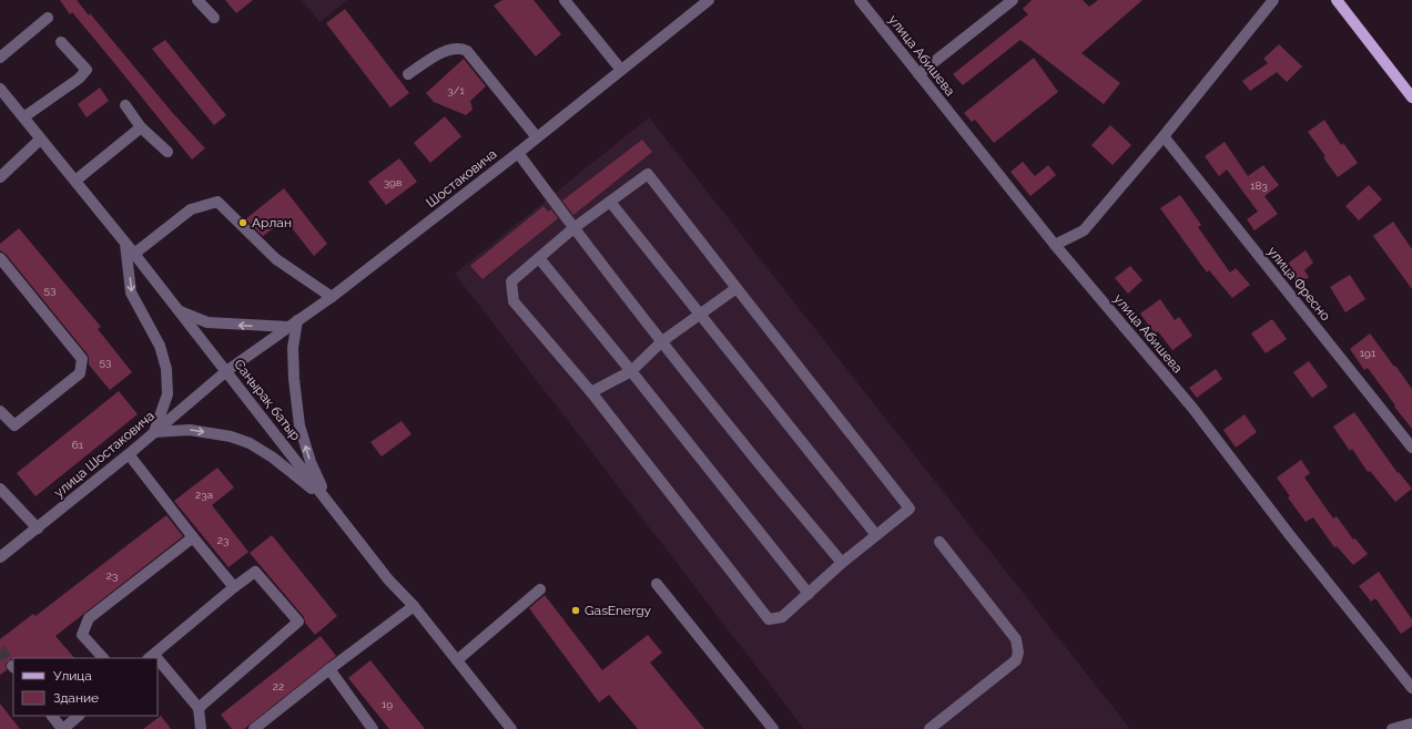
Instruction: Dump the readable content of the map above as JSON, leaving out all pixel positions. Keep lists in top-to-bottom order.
{
  "streets": {
    "street": [
      "улица Абишева",
      "Шостаковича",
      "улица Фресно",
      "Саңырақ батыр",
      "улица Шостаковича"
    ]
  },
  "crossings": [
    ["Шостаковича", "Саңырақ батыр"],
    ["Шостаковича", "улица Шостаковича"],
    ["Саңырақ батыр", "улица Шостаковича"]
  ],
  "places": ["Арлан", "GasEnergy"],
  "house_numbers": [
    "3/1",
    "39в",
    "183",
    "53",
    "191",
    "53",
    "61",
    "23а",
    "23",
    "23",
    "22",
    "19"
  ],
  "legend": ["Улица", "Здание"]
}
